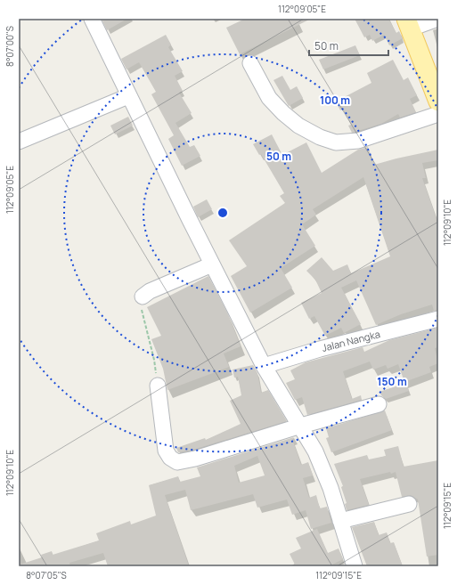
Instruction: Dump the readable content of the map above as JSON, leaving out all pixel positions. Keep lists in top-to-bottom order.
{
  "streets": {
    "street": ["Jalan Nangka"]
  },
  "scale_bar": "50 m",
  "coordinates": [
    "112°09'05\"E",
    "8°07'00\"S",
    "112°09'10\"E",
    "112°09'15\"E",
    "8°07'05\"S"
  ],
  "rings": ["100 m", "50 m", "150 m"]
}
